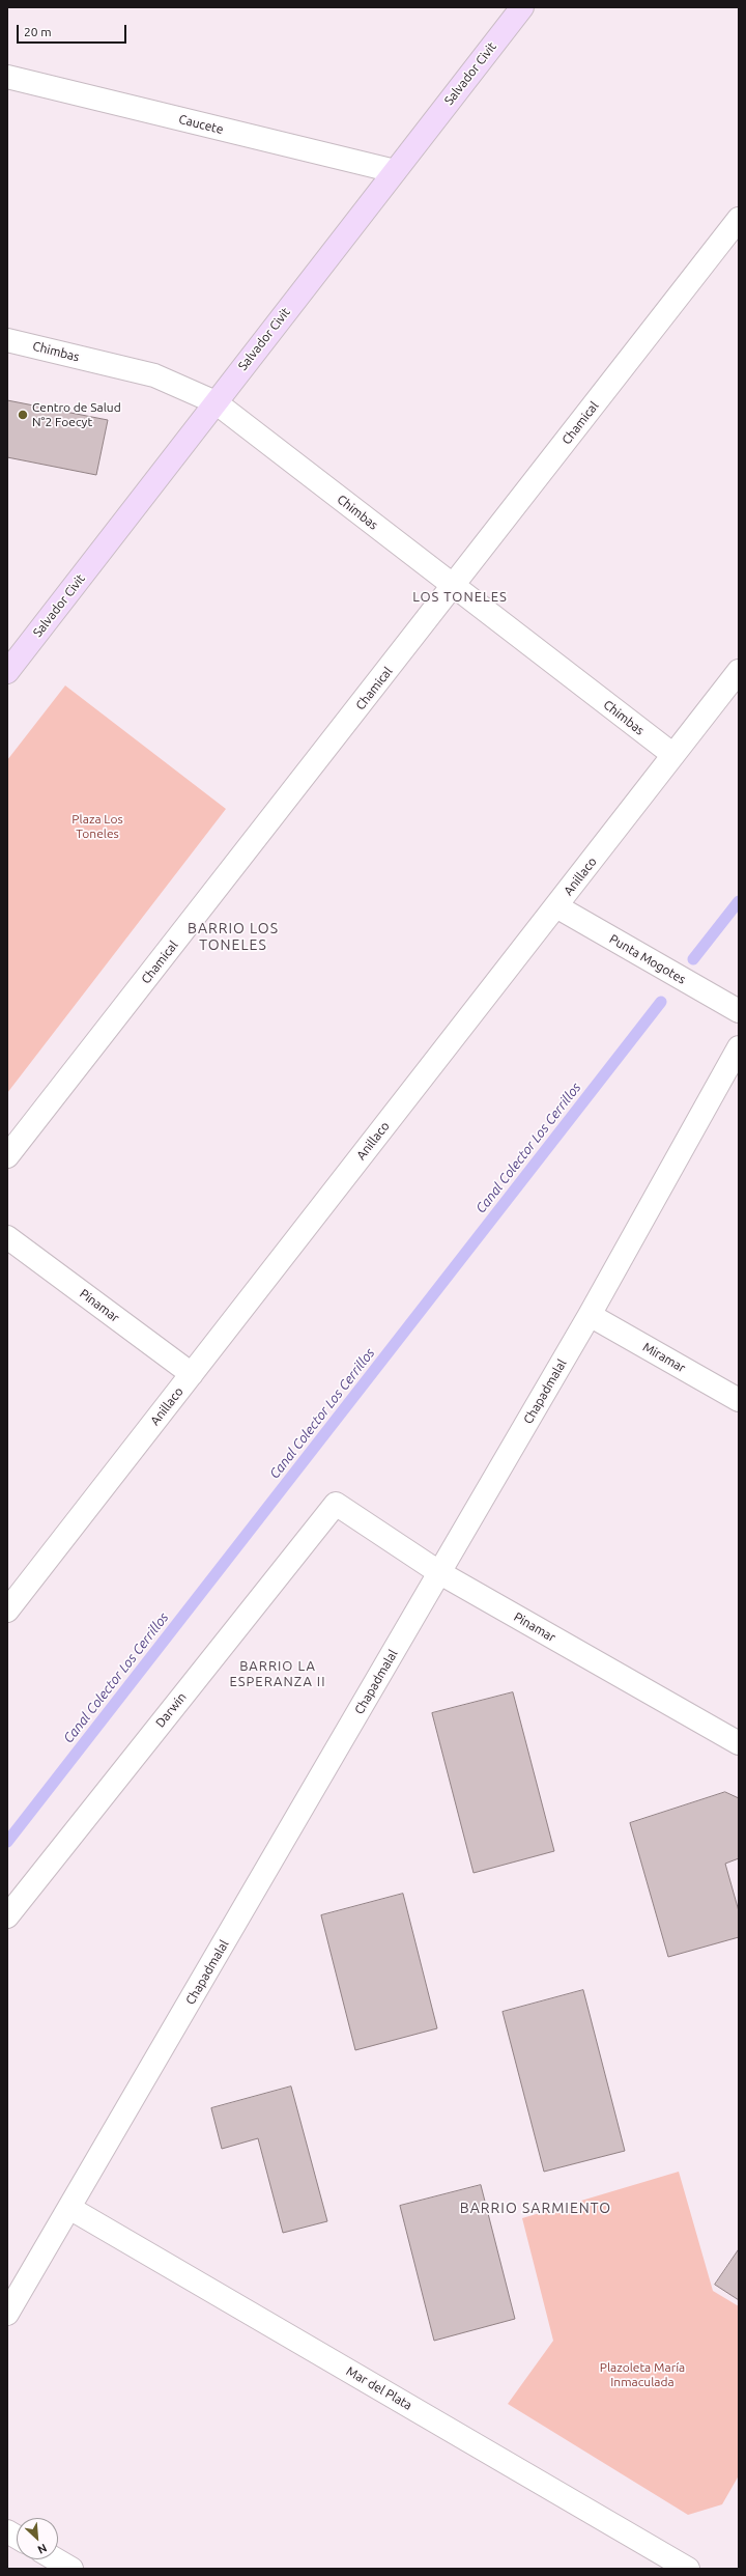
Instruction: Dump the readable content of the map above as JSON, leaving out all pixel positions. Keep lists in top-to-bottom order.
{
  "streets": {
    "street": [
      "Salvador Civit",
      "Caucete",
      "Chimbas",
      "Chamical",
      "Anillaco",
      "Punta Mogotes",
      "Pinamar",
      "Miramar",
      "Chapadmalal",
      "Darwin",
      "Mar del Plata"
    ]
  },
  "crossings": [
    ["Salvador Civit", "Caucete"],
    ["Salvador Civit", "Chimbas"],
    ["Chimbas", "Chamical"],
    ["Chimbas", "Anillaco"],
    ["Anillaco", "Punta Mogotes"],
    ["Anillaco", "Pinamar"],
    ["Pinamar", "Chapadmalal"],
    ["Pinamar", "Darwin"],
    ["Miramar", "Chapadmalal"],
    ["Chapadmalal", "Mar del Plata"]
  ],
  "districts": [
    "LOS TONELES",
    "BARRIO LOS TONELES",
    "BARRIO LA ESPERANZA II",
    "BARRIO SARMIENTO"
  ],
  "water": ["Canal Colector Los Cerrillos"],
  "parks": ["Plaza Los Toneles", "Plazoleta María Inmaculada"],
  "places": ["Centro de Salud N°2 Foecyt"],
  "scale_bar": "20 m",
  "north": "bottom right"
}
